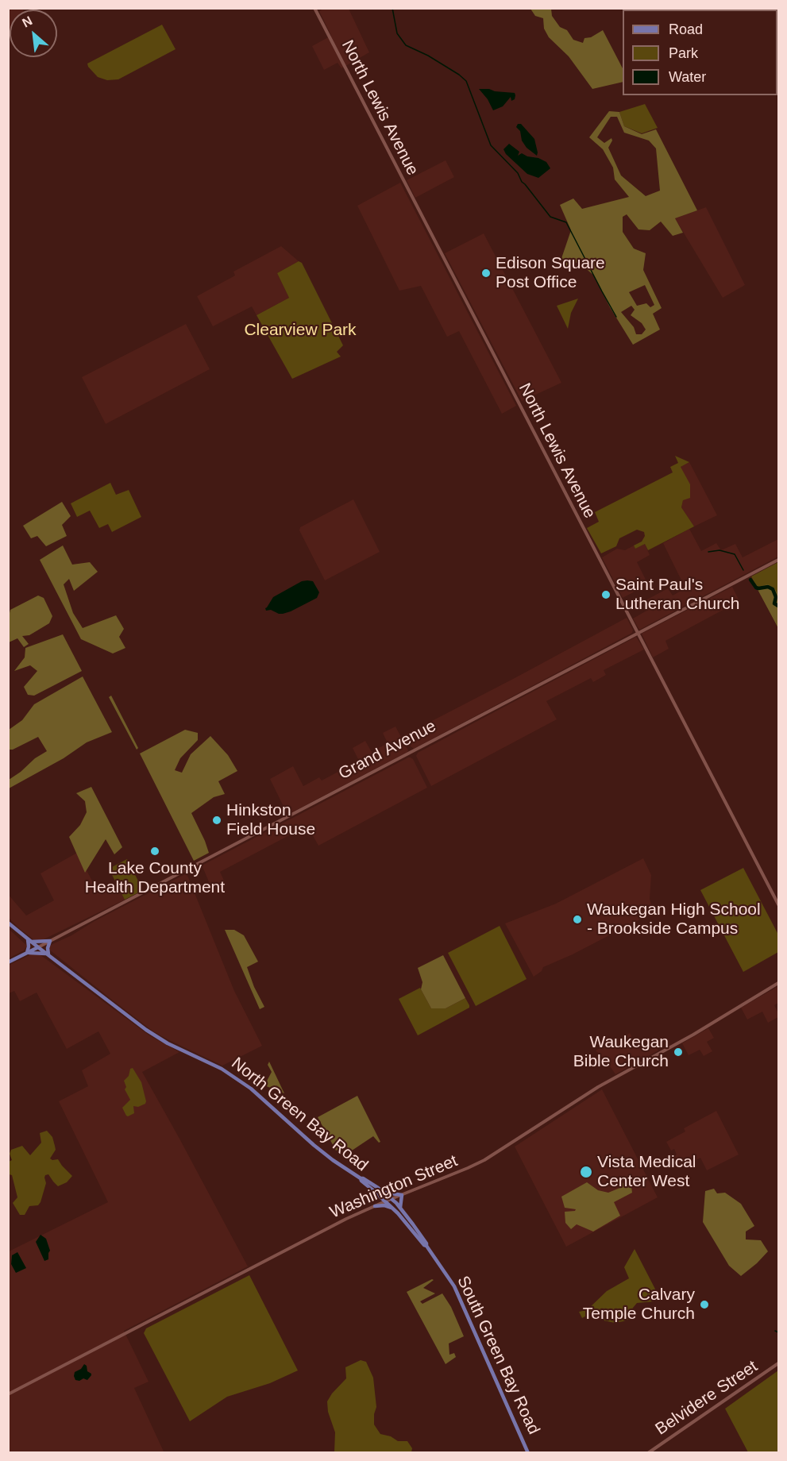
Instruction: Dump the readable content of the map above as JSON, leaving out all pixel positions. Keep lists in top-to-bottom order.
{
  "streets": {
    "main road": [
      "North Lewis Avenue",
      "Grand Avenue",
      "North Green Bay Road",
      "Washington Street",
      "South Green Bay Road",
      "Belvidere Street"
    ]
  },
  "crossings": [
    ["North Lewis Avenue", "Grand Avenue"],
    ["Grand Avenue", "North Green Bay Road"],
    ["North Green Bay Road", "Washington Street"],
    ["North Green Bay Road", "South Green Bay Road"],
    ["Washington Street", "South Green Bay Road"]
  ],
  "parks": ["Clearview Park"],
  "places": [
    "Edison Square Post Office",
    "Saint Paul's Lutheran Church",
    "Hinkston Field House",
    "Lake County Health Department",
    "Waukegan High School - Brookside Campus",
    "Waukegan Bible Church",
    "Vista Medical Center West",
    "Calvary Temple Church"
  ],
  "legend": ["Road", "Park", "Water"],
  "north": "top left"
}
